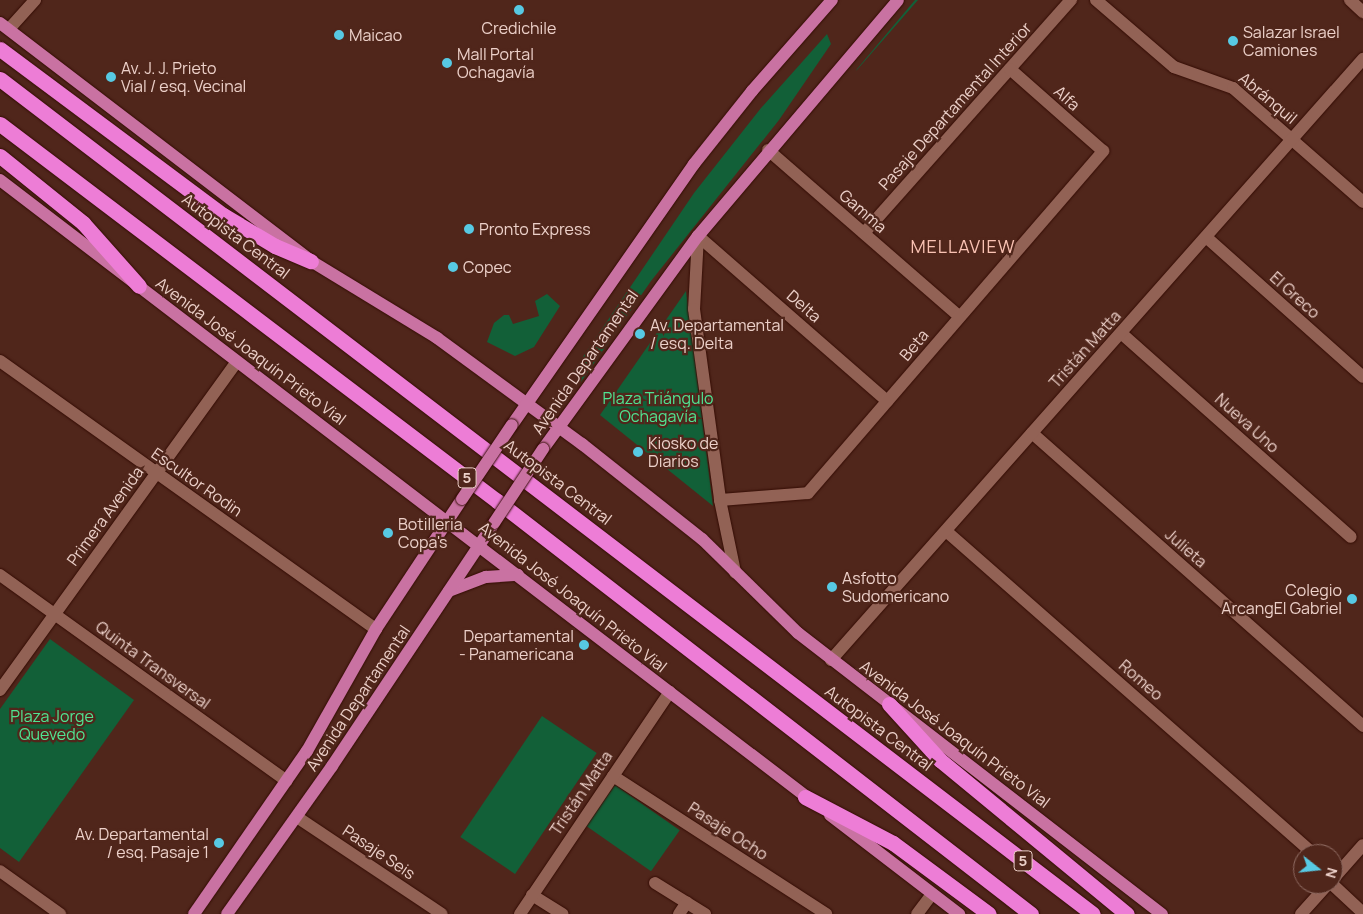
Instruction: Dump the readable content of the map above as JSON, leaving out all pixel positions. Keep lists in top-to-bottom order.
{
  "streets": {
    "highway": ["Autopista Central", "5"],
    "main road": ["Avenida José Joaquín Prieto Vial", "Avenida Departamental"],
    "street": [
      "Alfa",
      "Abránquil",
      "Pasaje Departamental Interior",
      "Gamma",
      "El Greco",
      "Delta",
      "Beta",
      "Tristán Matta",
      "Nueva Uno",
      "Escultor Rodin",
      "Primera Avenida",
      "Julieta",
      "Quinta Transversal",
      "Romeo",
      "Pasaje Ocho",
      "Pasaje Seis"
    ]
  },
  "crossings": [
    ["Alfa", "Pasaje Departamental Interior"],
    ["Alfa", "Beta"],
    ["Abránquil", "Tristán Matta"],
    ["Pasaje Departamental Interior", "Gamma"],
    ["Gamma", "Beta"],
    ["Gamma", "Avenida Departamental"],
    ["El Greco", "Tristán Matta"],
    ["Delta", "Beta"],
    ["Delta", "Avenida Departamental"],
    ["Tristán Matta", "Avenida José Joaquín Prieto Vial"],
    ["Tristán Matta", "Nueva Uno"],
    ["Tristán Matta", "Julieta"],
    ["Tristán Matta", "Romeo"],
    ["Tristán Matta", "Pasaje Ocho"],
    ["Avenida José Joaquín Prieto Vial", "Avenida Departamental"],
    ["Avenida José Joaquín Prieto Vial", "Primera Avenida"],
    ["Avenida Departamental", "Escultor Rodin"],
    ["Avenida Departamental", "Quinta Transversal"],
    ["Avenida Departamental", "Pasaje Seis"],
    ["Escultor Rodin", "Primera Avenida"],
    ["Primera Avenida", "Quinta Transversal"]
  ],
  "districts": ["MELLAVIEW"],
  "parks": ["Plaza Triángulo Ochagavía", "Plaza Jorge Quevedo"],
  "places": [
    "Credichile",
    "Maicao",
    "Salazar Israel Camiones",
    "Mall Portal Ochagavía",
    "Av. J. J. Prieto Vial / esq. Vecinal",
    "Pronto Express",
    "Copec",
    "Av. Departamental / esq. Delta",
    "Kiosko de Diarios",
    "Botilleria Copa's",
    "Asfotto Sudomericano",
    "Colegio ArcangEl Gabriel",
    "Departamental - Panamericana",
    "Av. Departamental / esq. Pasaje 1"
  ],
  "north": "right"
}
